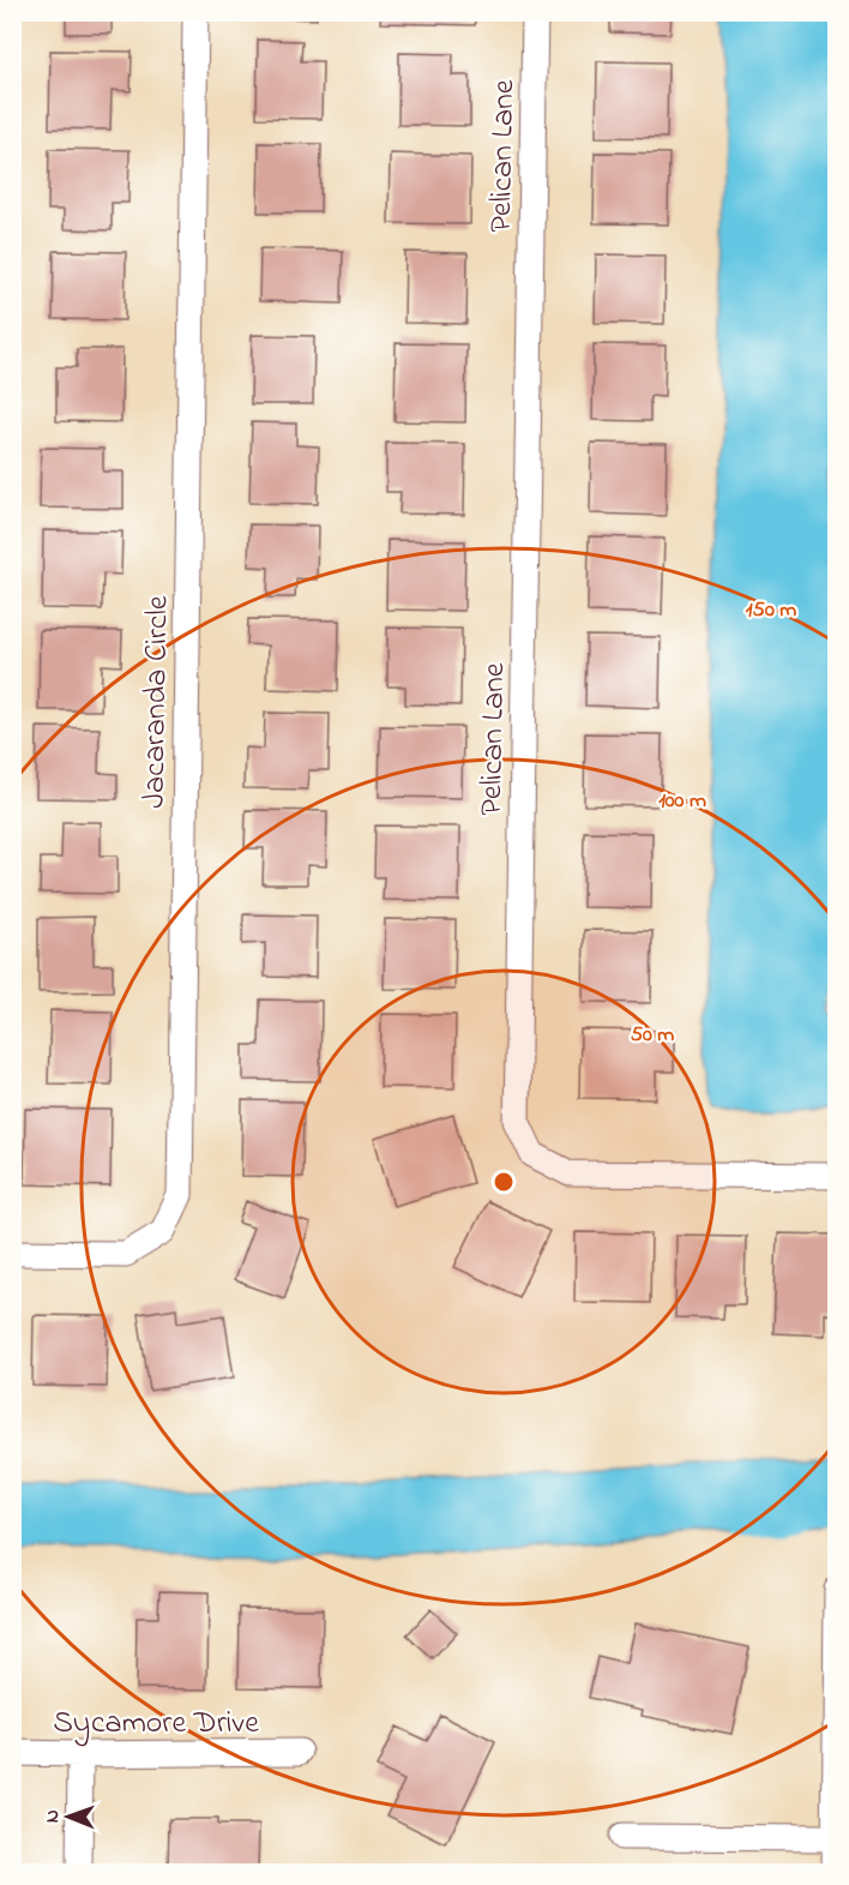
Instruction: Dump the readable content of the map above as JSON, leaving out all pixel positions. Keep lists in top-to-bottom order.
{
  "streets": {
    "street": ["Pelican Lane", "Jacaranda Circle", "Sycamore Drive"]
  },
  "north": "left",
  "rings": ["150 m", "100 m", "50 m"]
}
